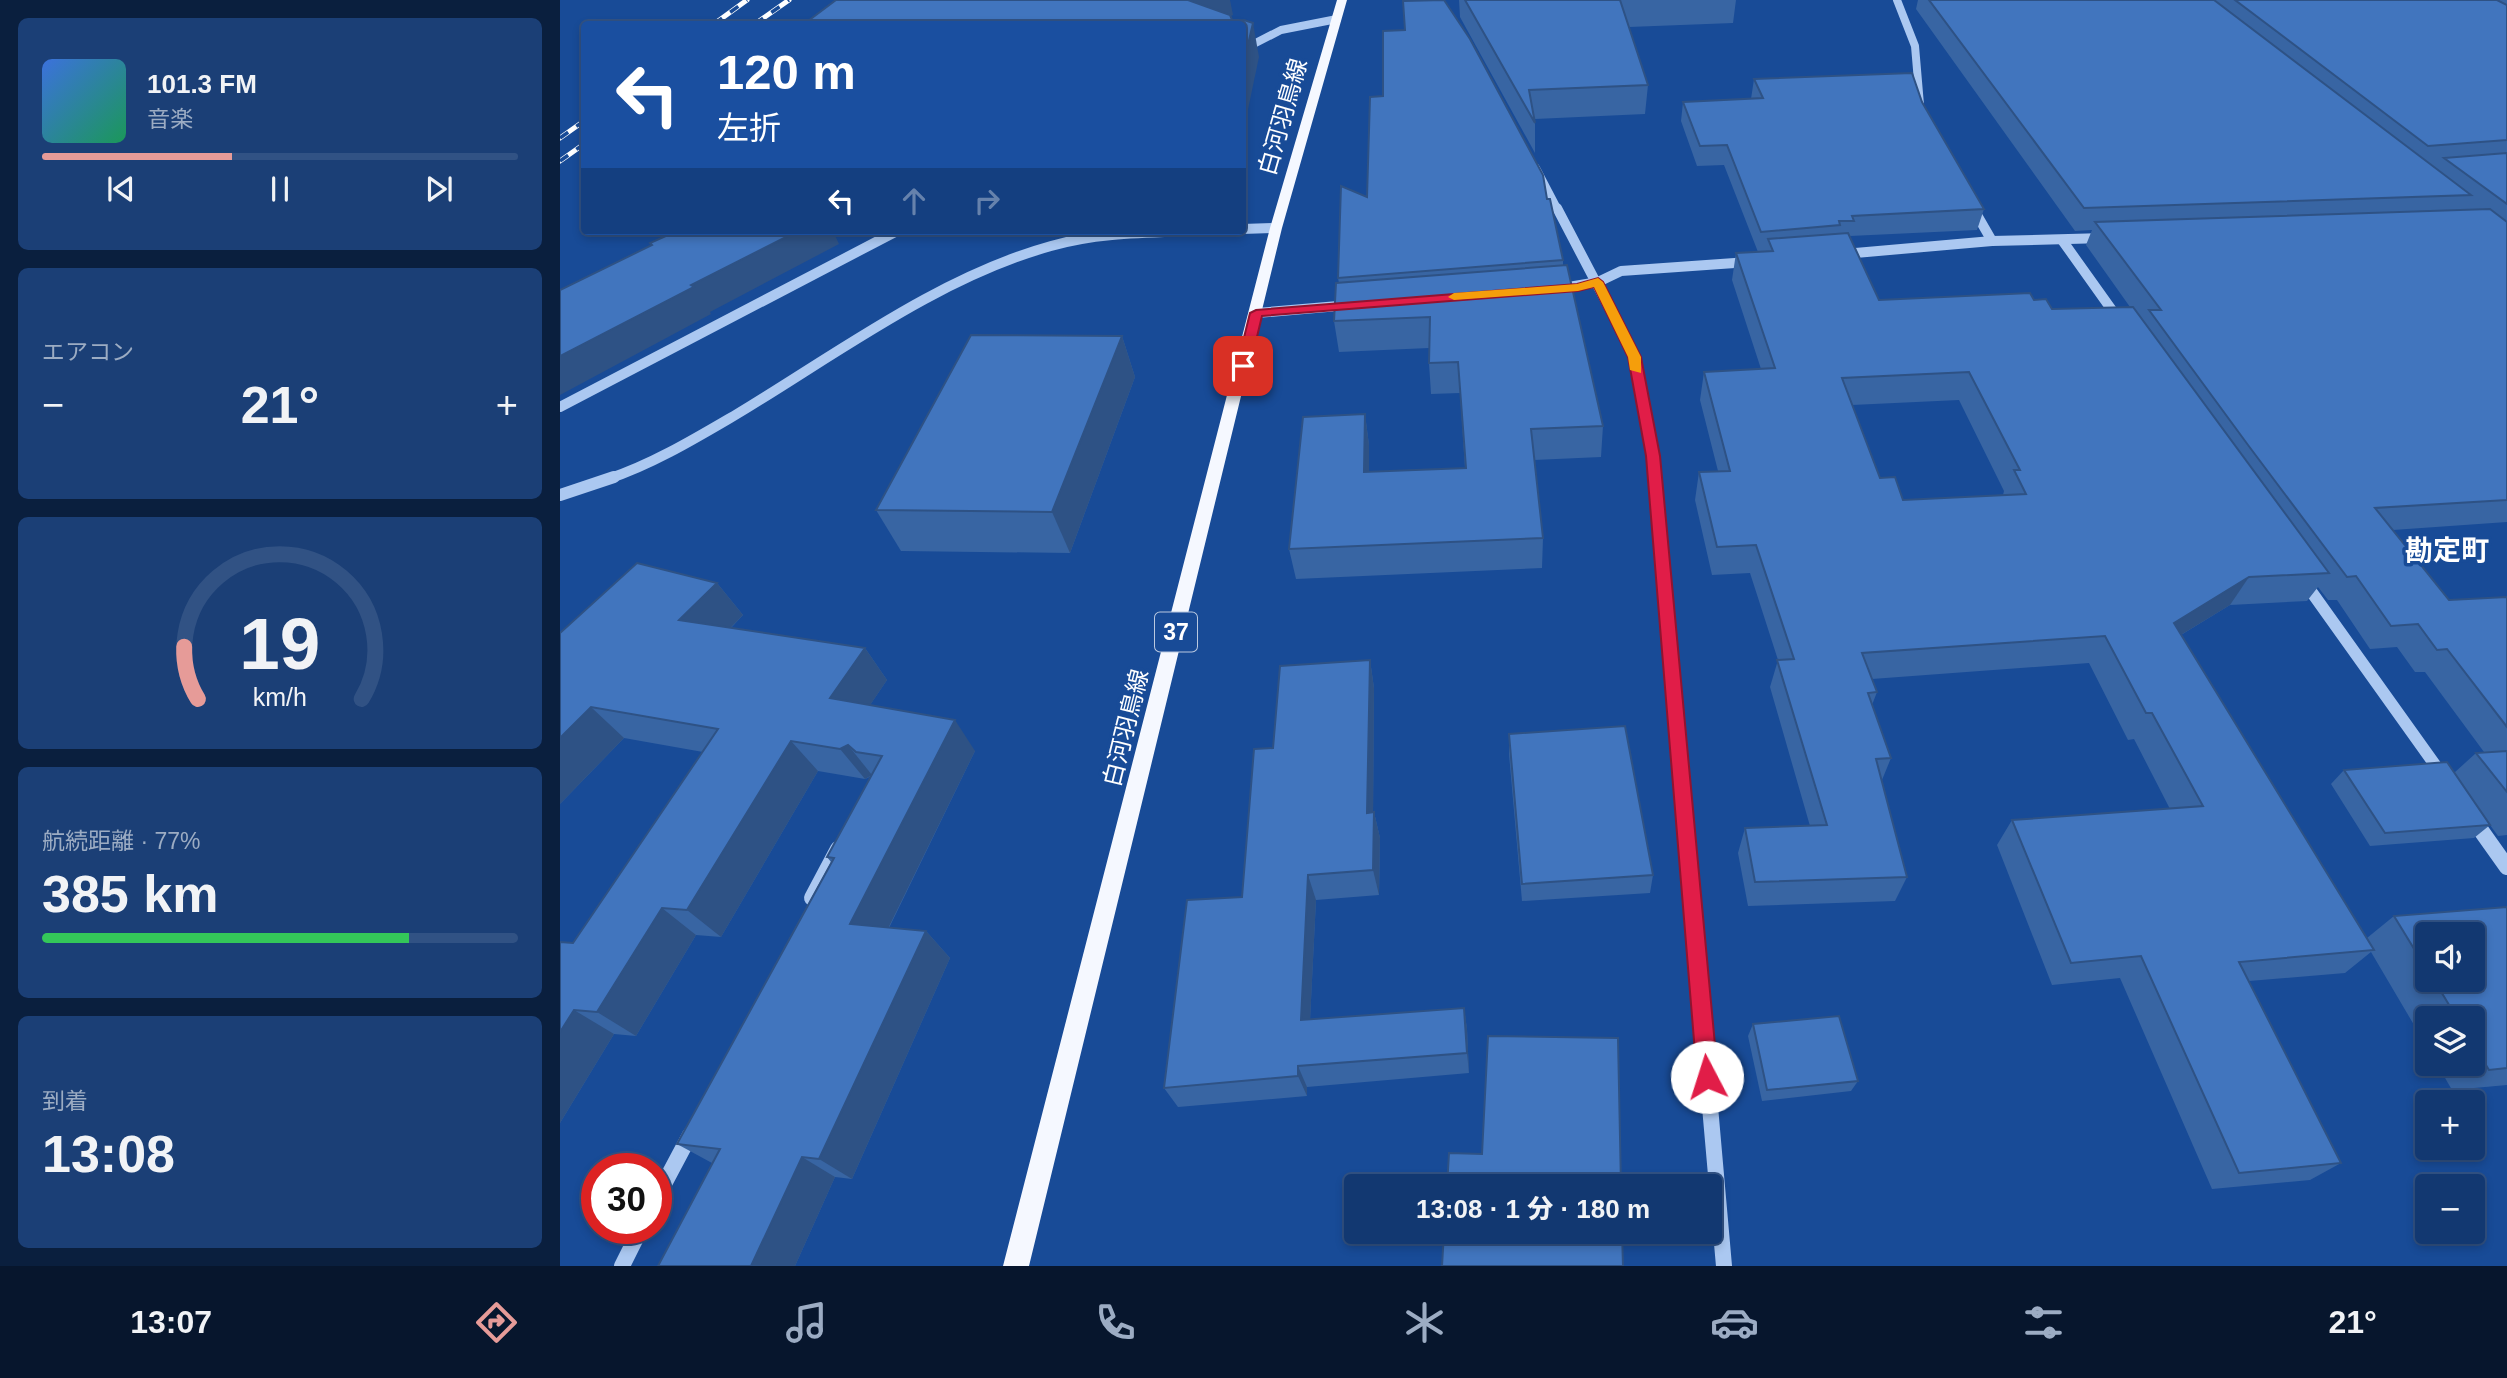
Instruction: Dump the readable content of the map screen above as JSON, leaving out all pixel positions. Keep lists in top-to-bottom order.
{
  "streets": {
    "main road": ["白河羽鳥線", "37"]
  },
  "districts": ["勘定町"],
  "page": {
    "turn": ["120 m", "左折"],
    "song": ["101.3 FM", "音楽"],
    "tile": [
      "エアコン",
      ["航続距離 · 77%", "385 km"],
      ["到着", "13:08"]
    ],
    "heat": ["−", "21°", "+"],
    "map_buttons": ["+", "−"],
    "limit": "30",
    "trip": "13:08 · 1 分 · 180 m",
    "tabs": ["13:07", "21°"],
    "gauge": ["19", "km/h"]
  }
}
